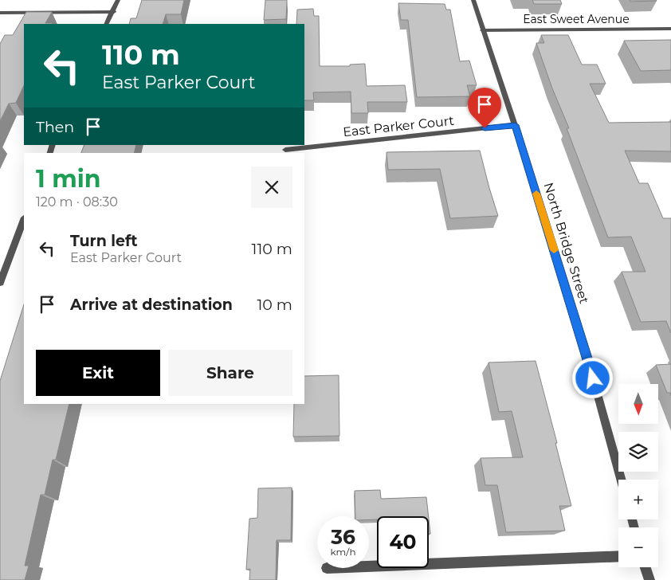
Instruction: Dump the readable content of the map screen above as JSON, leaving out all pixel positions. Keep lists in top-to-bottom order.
{
  "streets": {
    "street": ["East Sweet Avenue", "East Parker Court", "North Bridge Street"]
  },
  "crossings": [
    ["East Sweet Avenue", "North Bridge Street"],
    ["East Parker Court", "North Bridge Street"]
  ],
  "north": "bottom",
  "page": {
    "turn": ["110 m", "East Parker Court"],
    "then": "Then",
    "heading": ["1 min", "120 m · 08:30"],
    "list": [
      {
        "name": "Turn left",
        "note": "East Parker Court",
        "value": "110 m"
      },
      {
        "name": "Arrive at destination",
        "value": "10 m"
      }
    ],
    "buttons": ["Exit", "Share"],
    "map_buttons": ["+", "−"],
    "speed": "36 km/h",
    "limit": "40"
  }
}
